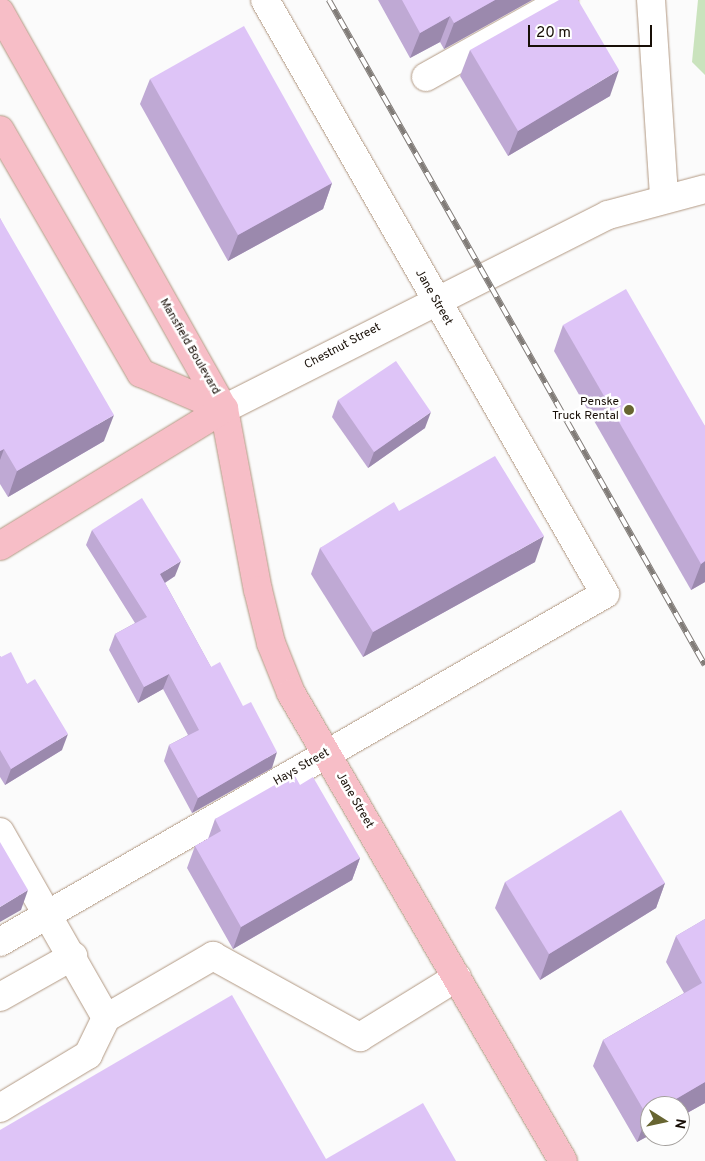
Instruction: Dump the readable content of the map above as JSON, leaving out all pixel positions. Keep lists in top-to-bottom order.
{
  "streets": {
    "main road": ["Jane Street", "Mansfield Boulevard", "Chestnut Street"],
    "street": ["Hays Street"]
  },
  "crossings": [
    ["Jane Street", "Mansfield Boulevard"],
    ["Jane Street", "Chestnut Street"],
    ["Jane Street", "Hays Street"],
    ["Mansfield Boulevard", "Chestnut Street"]
  ],
  "places": ["Penske Truck Rental"],
  "scale_bar": "20 m",
  "north": "right"
}
